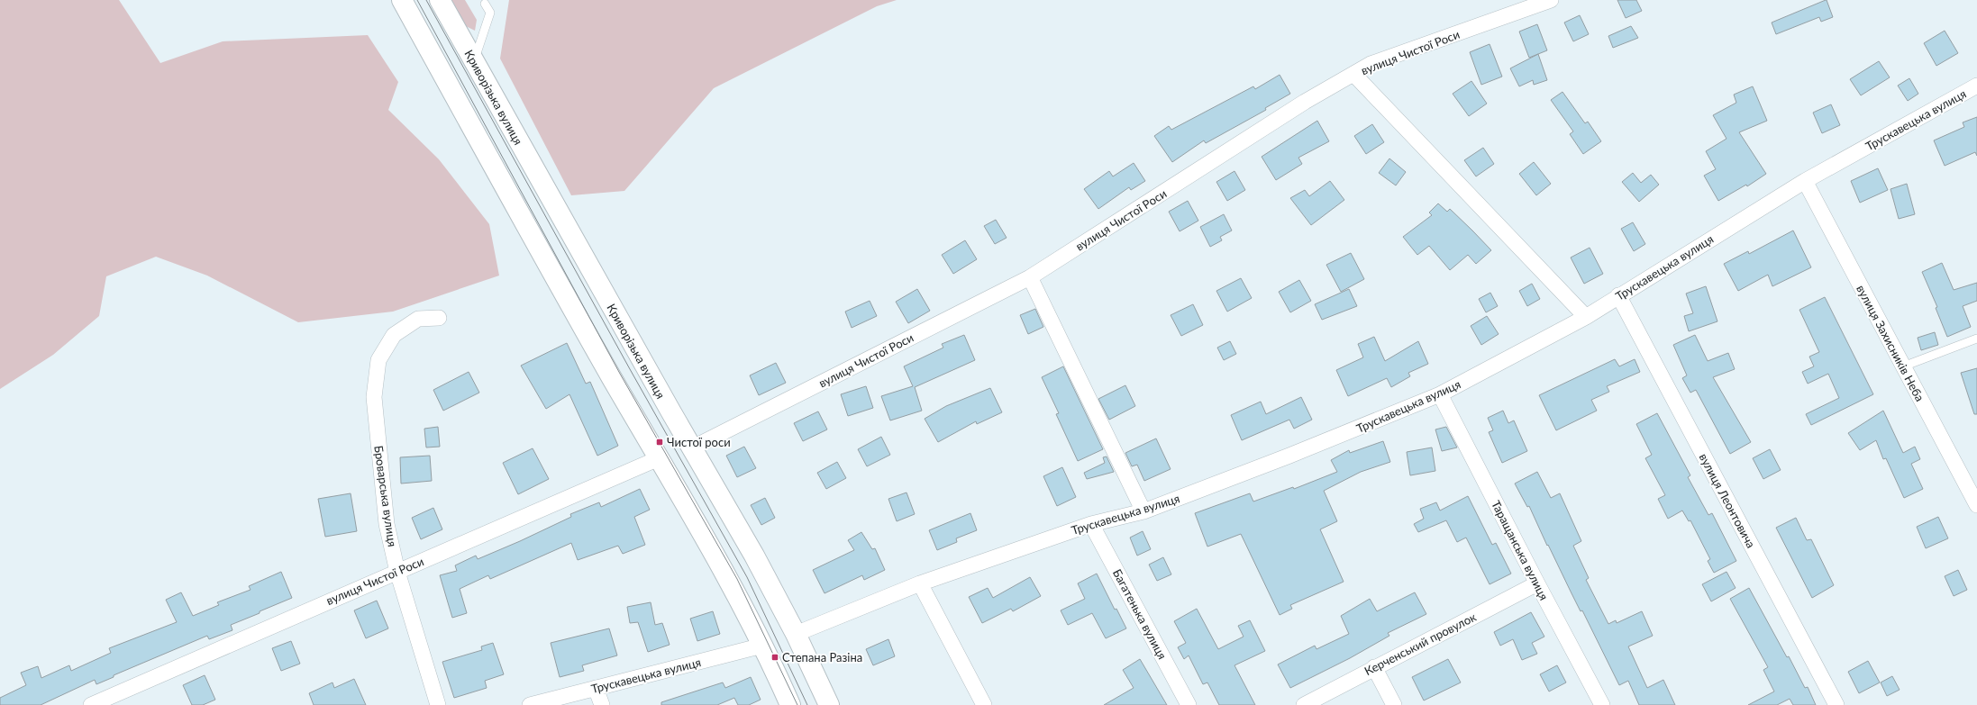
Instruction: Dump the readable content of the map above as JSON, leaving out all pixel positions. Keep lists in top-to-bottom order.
{
  "streets": {
    "main road": ["Криворізька вулиця"],
    "street": [
      "вулиця Чистої Роси",
      "Трускавецька вулиця",
      "вулиця Захисників Неба",
      "Броварська вулиця",
      "вулиця Леонтовича",
      "Таращанська вулиця",
      "Багатенька вулиця",
      "Керченський провулок"
    ]
  },
  "crossings": [
    ["вулиця Чистої Роси", "Криворізька вулиця"],
    ["вулиця Чистої Роси", "Броварська вулиця"],
    ["Криворізька вулиця", "Трускавецька вулиця"],
    ["Трускавецька вулиця", "вулиця Захисників Неба"],
    ["Трускавецька вулиця", "вулиця Леонтовича"],
    ["Трускавецька вулиця", "Таращанська вулиця"],
    ["Трускавецька вулиця", "Багатенька вулиця"],
    ["Таращанська вулиця", "Керченський провулок"]
  ],
  "places": {
    "transit": ["Чистої роси", "Степана Разіна"]
  }
}
